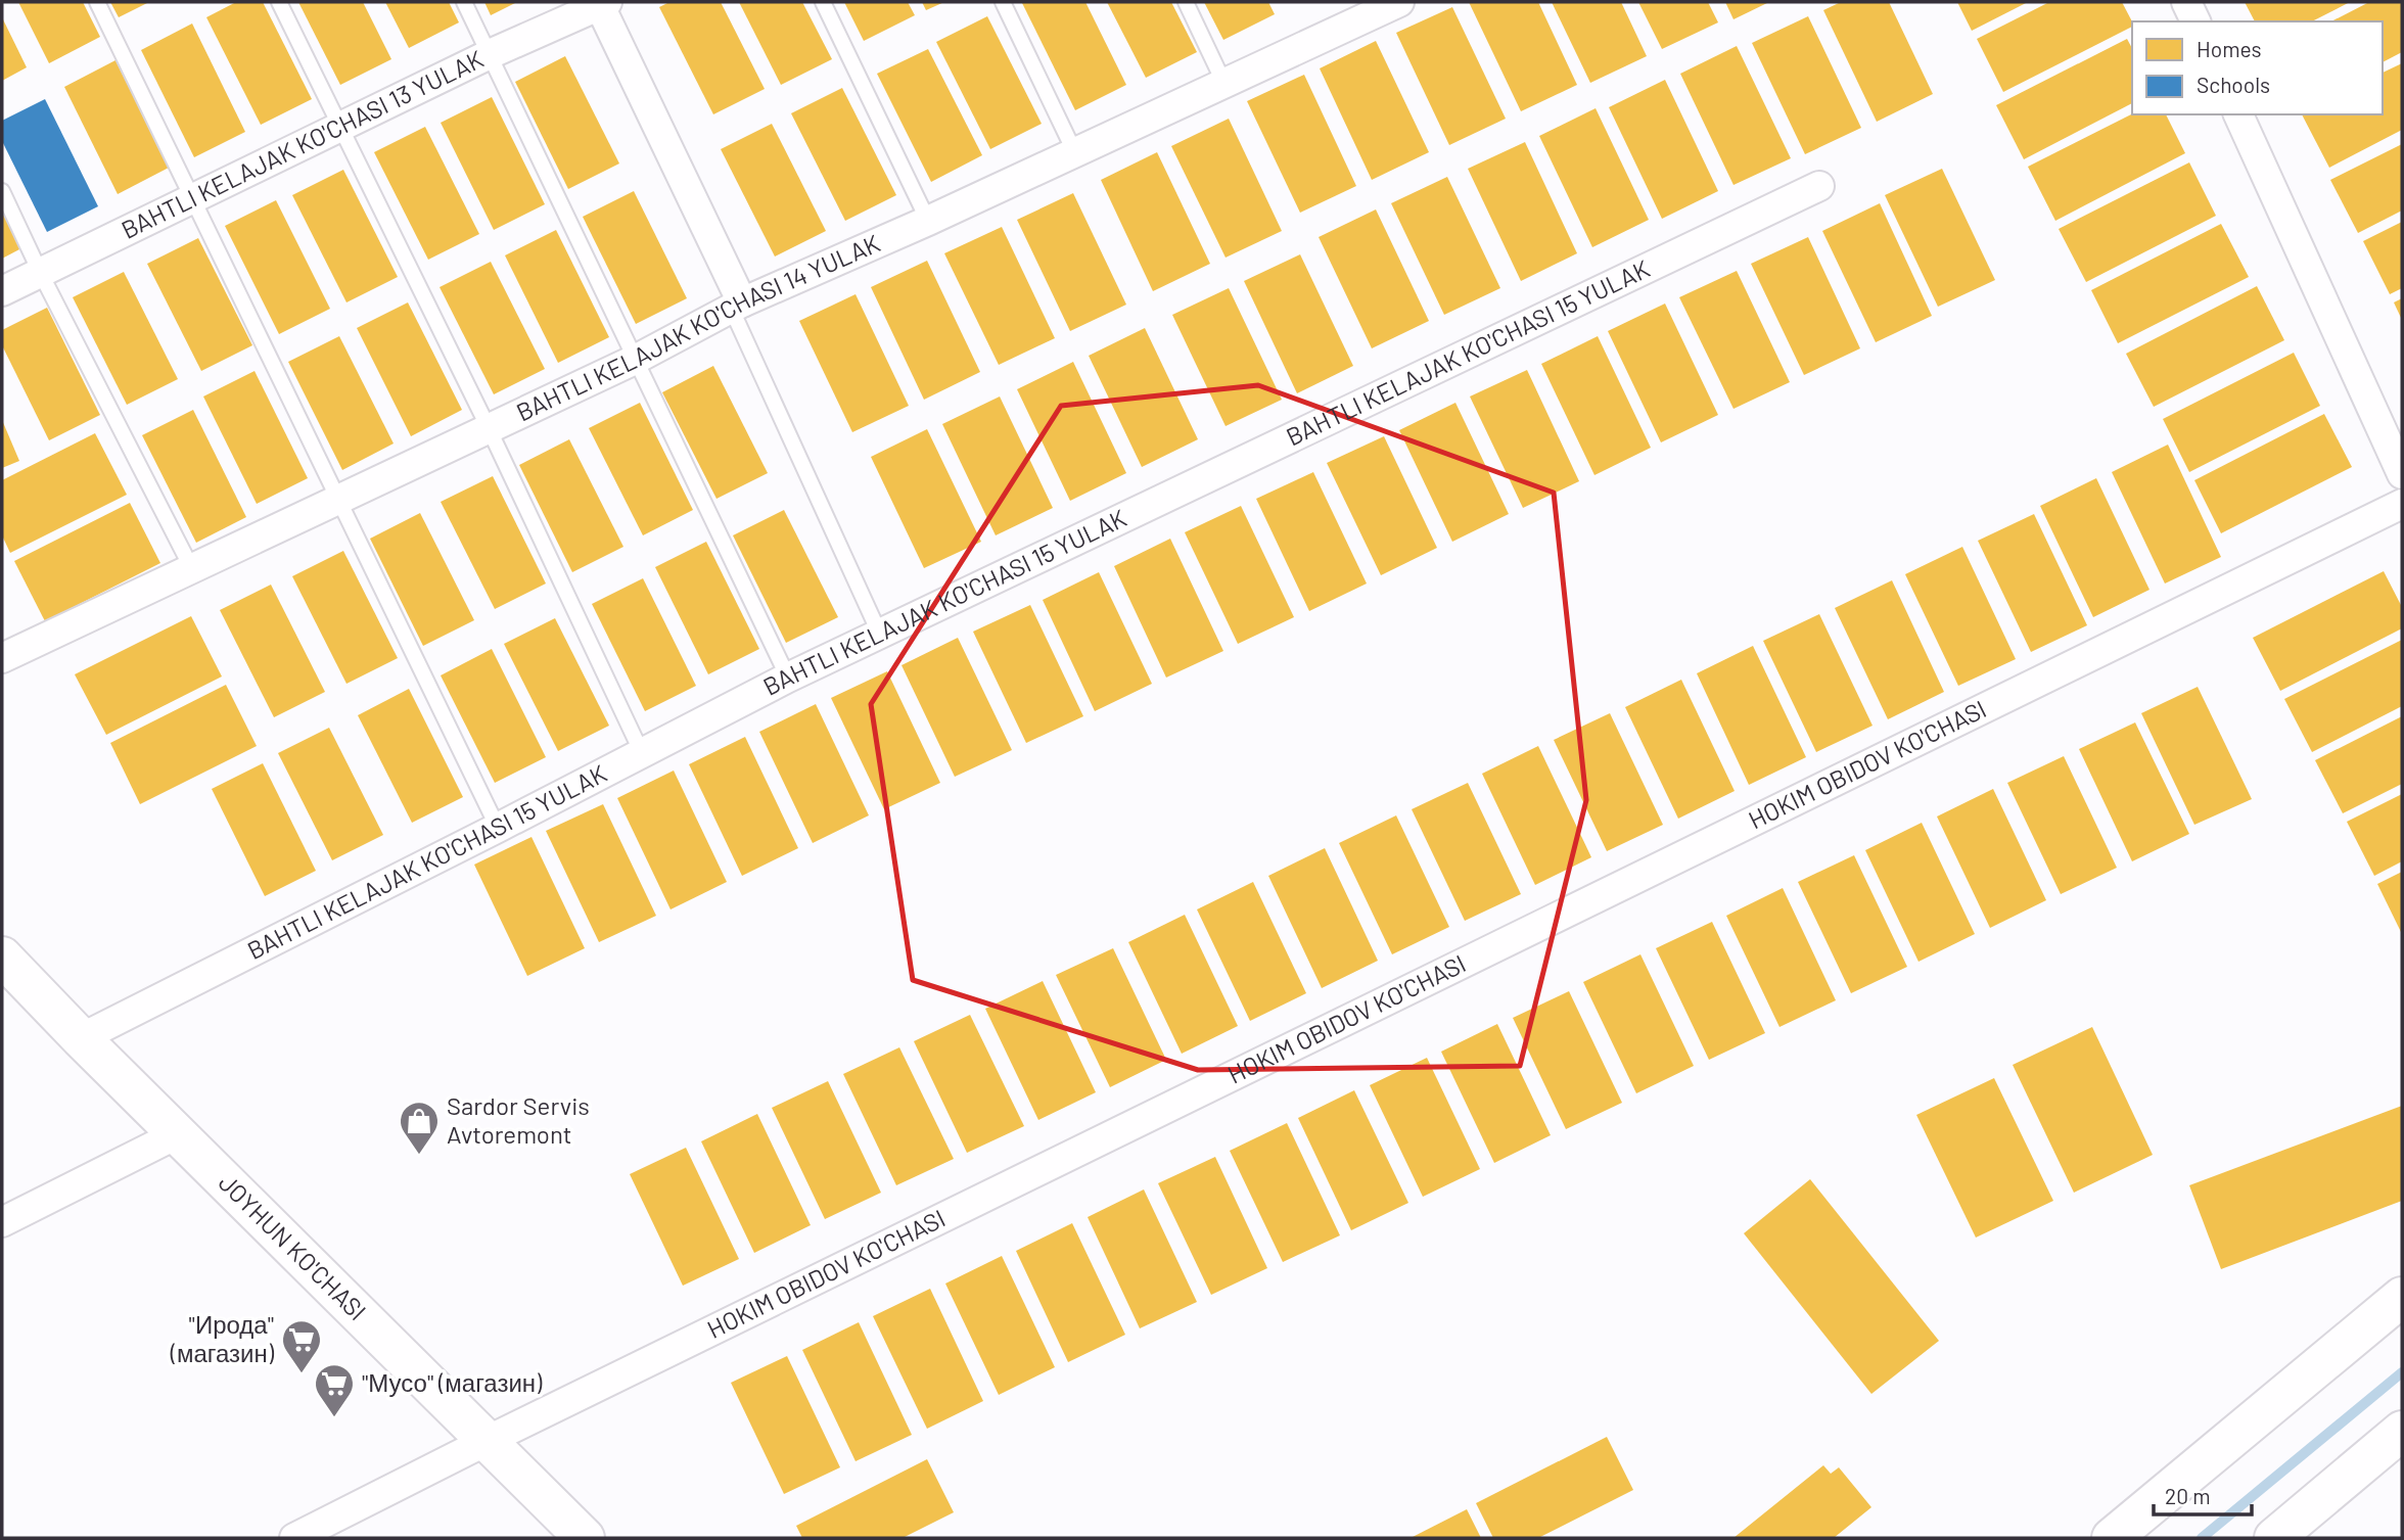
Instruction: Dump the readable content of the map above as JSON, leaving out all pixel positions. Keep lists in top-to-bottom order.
{
  "streets": {
    "main road": ["JOYHUN KO'CHASI"],
    "street": [
      "BAHTLI KELAJAK KO'CHASI 13 YULAK",
      "BAHTLI KELAJAK KO'CHASI 14 YULAK",
      "BAHTLI KELAJAK KO'CHASI 15 YULAK",
      "HOKIM OBIDOV KO'CHASI"
    ]
  },
  "crossings": [
    ["BAHTLI KELAJAK KO'CHASI 15 YULAK", "JOYHUN KO'CHASI"],
    ["HOKIM OBIDOV KO'CHASI", "JOYHUN KO'CHASI"]
  ],
  "places": {
    "shop": ["Sardor Servis Avtoremont"],
    "supermarket": ["\"Ирода\" (магазин)", "\"Мусо\" (магазин)"]
  },
  "legend": ["Homes", "Schools"],
  "scale_bar": "20 m"
}
